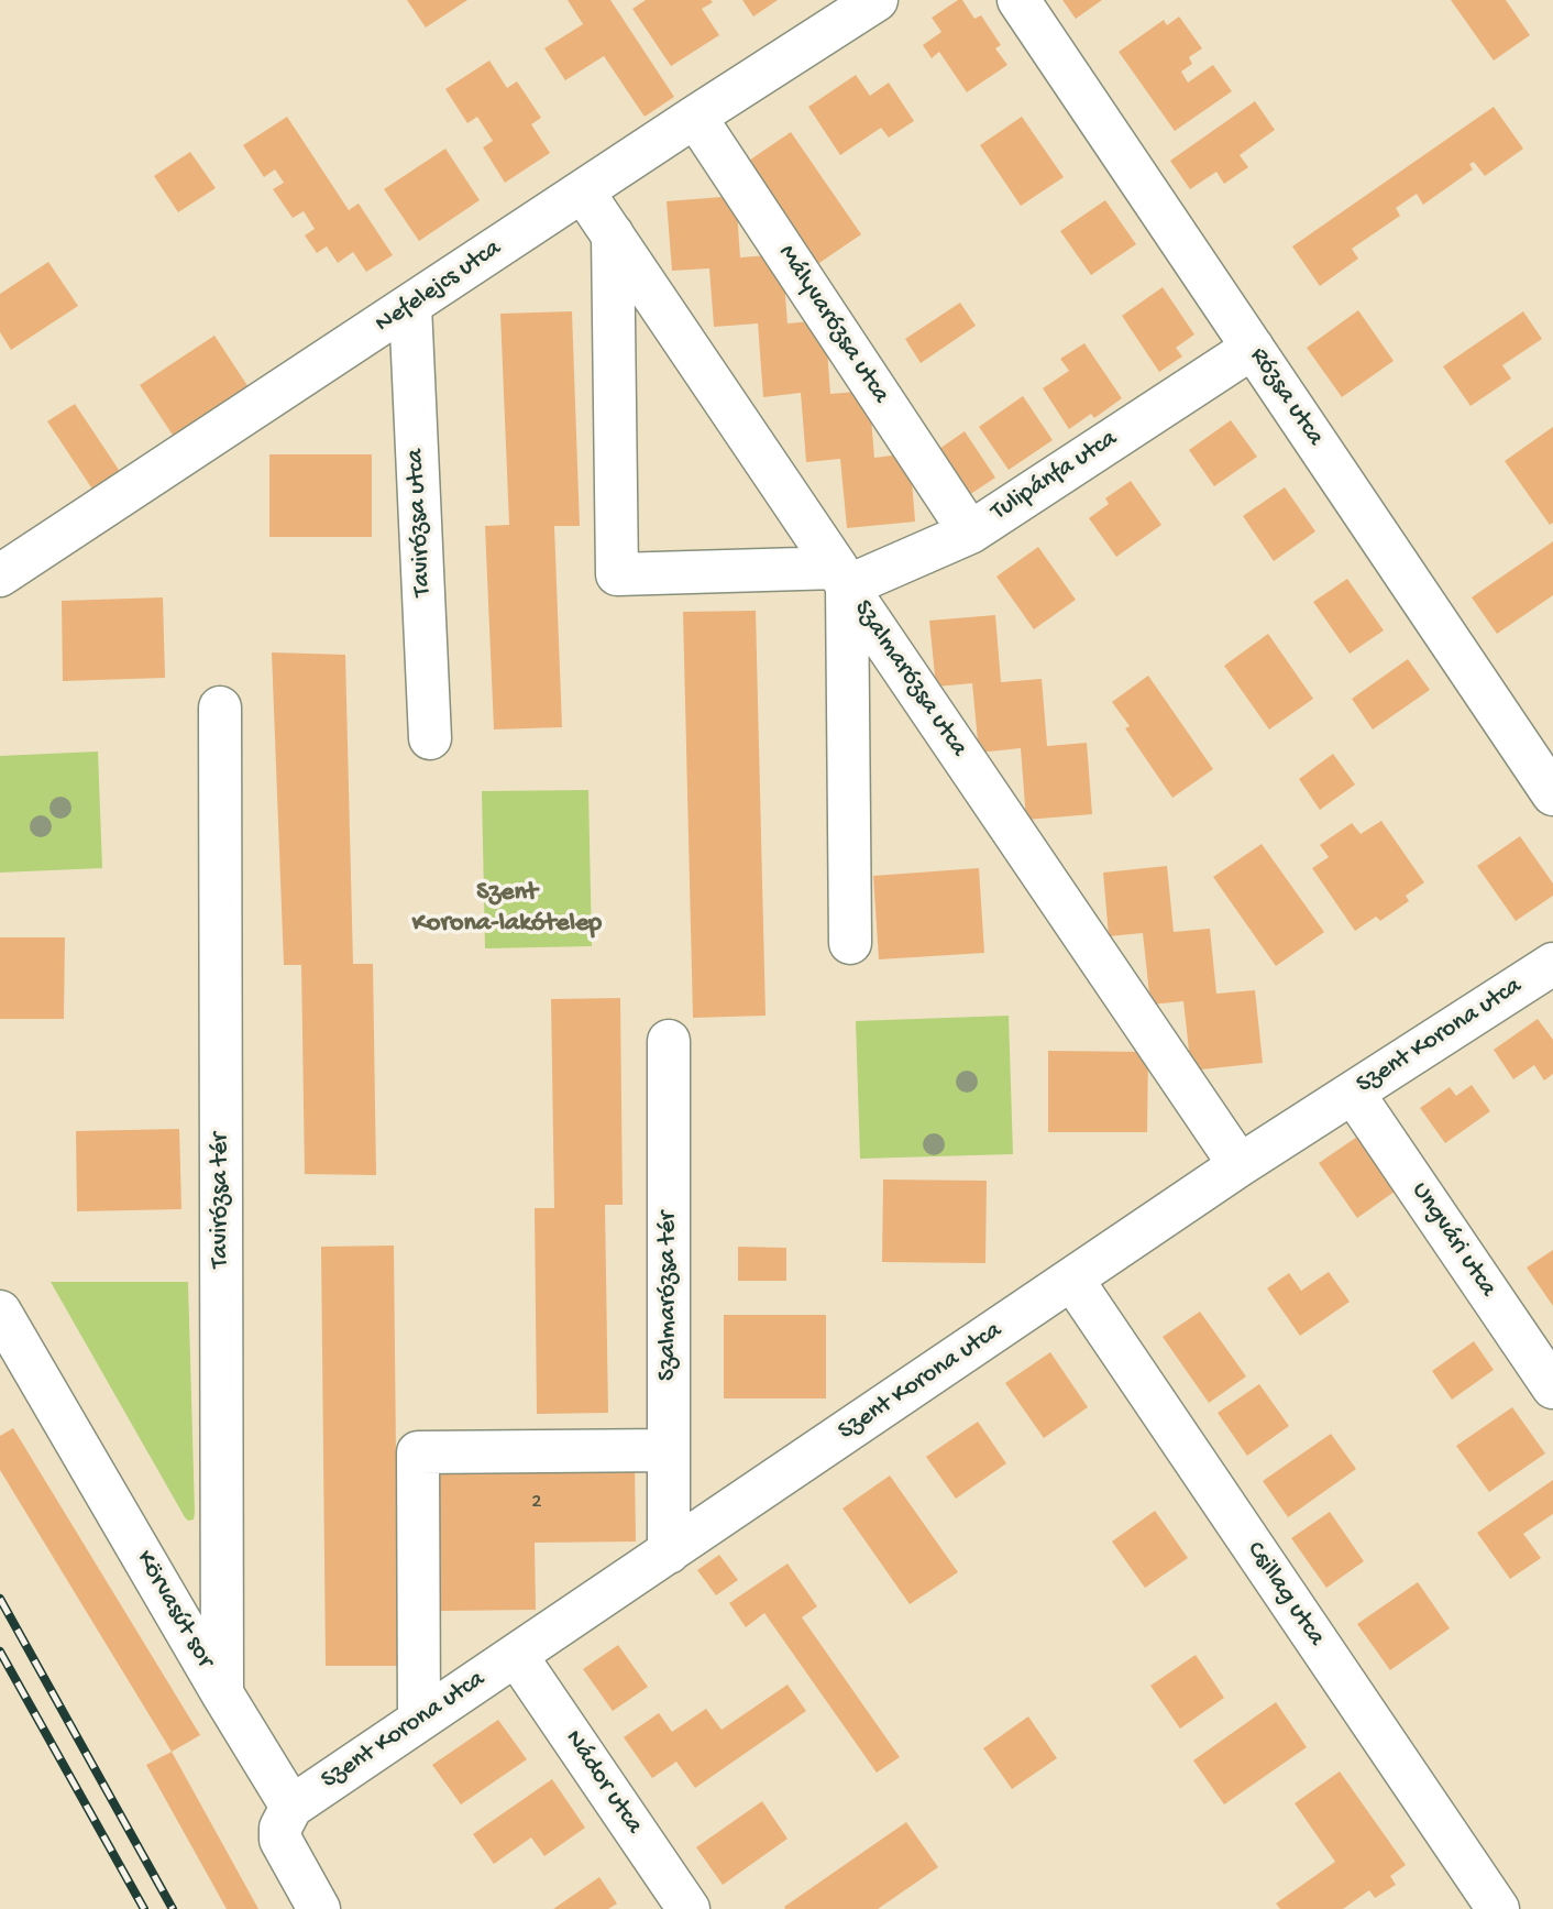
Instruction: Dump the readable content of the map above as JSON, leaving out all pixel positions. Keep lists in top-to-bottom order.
{
  "streets": {
    "street": [
      "Nefelejcs utca",
      "Mályvarózsa utca",
      "Rózsa utca",
      "Tulipánfa utca",
      "Tavirózsa utca",
      "Szalmarózsa utca",
      "Szent Korona utca",
      "Tavirózsa tér",
      "Ungvári utca",
      "Szalmarózsa tér",
      "Csillag utca",
      "Körvasút sor",
      "Nádor utca"
    ]
  },
  "crossings": [
    ["Nefelejcs utca", "Mályvarózsa utca"],
    ["Nefelejcs utca", "Tavirózsa utca"],
    ["Nefelejcs utca", "Szalmarózsa utca"],
    ["Mályvarózsa utca", "Tulipánfa utca"],
    ["Rózsa utca", "Tulipánfa utca"],
    ["Tulipánfa utca", "Szalmarózsa utca"],
    ["Szalmarózsa utca", "Szent Korona utca"],
    ["Szent Korona utca", "Ungvári utca"],
    ["Szent Korona utca", "Szalmarózsa tér"],
    ["Szent Korona utca", "Csillag utca"],
    ["Szent Korona utca", "Körvasút sor"],
    ["Szent Korona utca", "Nádor utca"],
    ["Tavirózsa tér", "Körvasút sor"]
  ],
  "districts": ["Szent Korona-lakótelep"],
  "house_numbers": ["2"]
}
